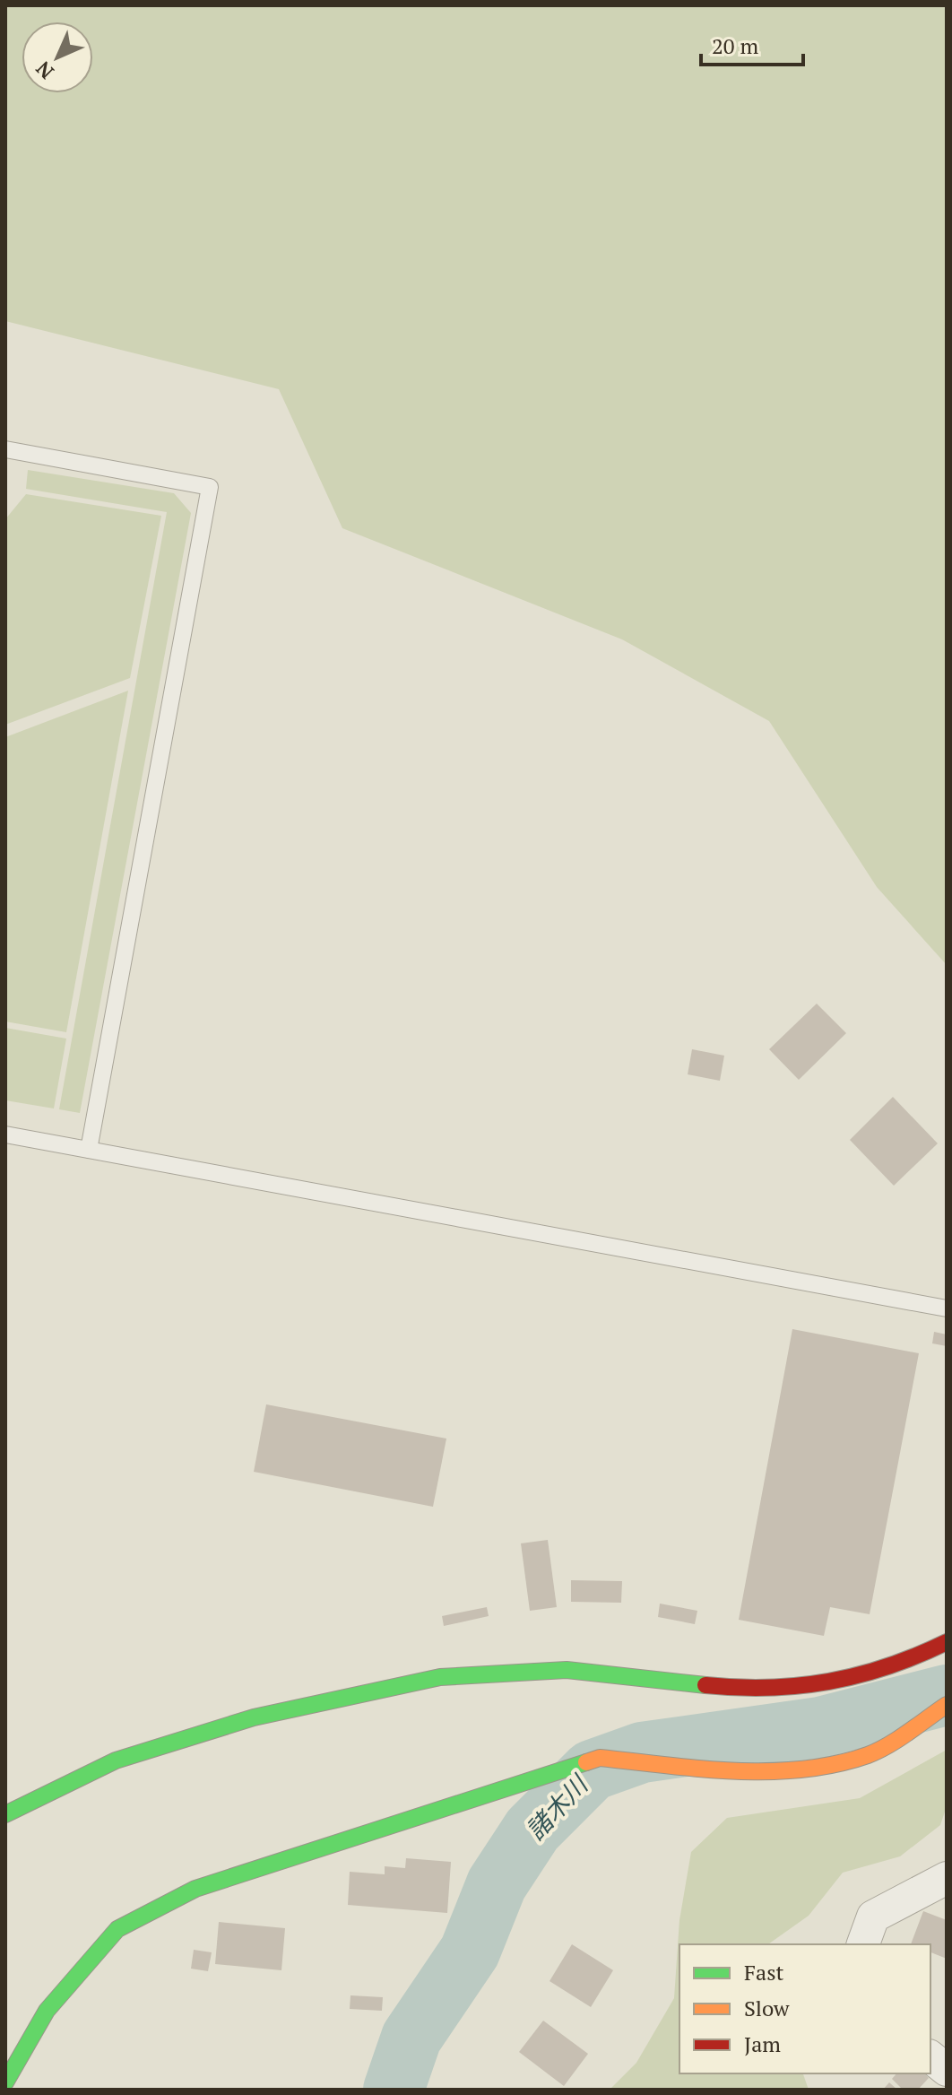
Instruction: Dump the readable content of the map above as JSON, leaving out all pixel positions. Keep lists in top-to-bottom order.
{
  "water": ["諸木川"],
  "legend": ["Fast", "Slow", "Jam"],
  "scale_bar": "20 m",
  "north": "bottom left"
}
